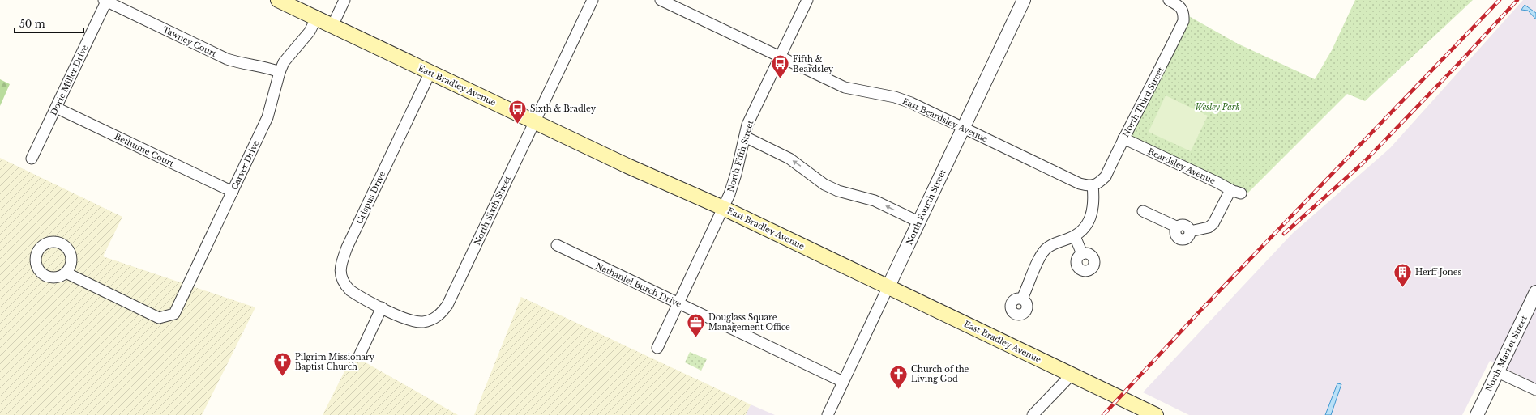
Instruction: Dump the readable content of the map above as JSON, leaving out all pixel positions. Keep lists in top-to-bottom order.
{
  "streets": {
    "main road": ["East Bradley Avenue"],
    "street": [
      "Tawney Court",
      "Dorie Miller Drive",
      "North Third Street",
      "East Beardsley Avenue",
      "Bethume Court",
      "North Fifth Street",
      "Carver Drive",
      "Beardsley Avenue",
      "Crispus Drive",
      "North Fourth Street",
      "North Sixth Street",
      "Nathaniel Burch Drive",
      "North Market Street"
    ]
  },
  "crossings": [
    ["Tawney Court", "Dorie Miller Drive"],
    ["Tawney Court", "Carver Drive"],
    ["Dorie Miller Drive", "Bethume Court"],
    ["East Bradley Avenue", "North Fifth Street"],
    ["East Bradley Avenue", "Carver Drive"],
    ["East Bradley Avenue", "Crispus Drive"],
    ["East Bradley Avenue", "North Fourth Street"],
    ["East Bradley Avenue", "North Sixth Street"],
    ["North Third Street", "East Beardsley Avenue"],
    ["North Third Street", "Beardsley Avenue"],
    ["East Beardsley Avenue", "North Fifth Street"],
    ["East Beardsley Avenue", "North Fourth Street"],
    ["Bethume Court", "Carver Drive"],
    ["North Fifth Street", "Nathaniel Burch Drive"],
    ["Crispus Drive", "North Sixth Street"],
    ["North Fourth Street", "Nathaniel Burch Drive"]
  ],
  "parks": ["Wesley Park"],
  "places": {
    "bus stop": ["Fifth & Beardsley", "Sixth & Bradley"],
    "building": ["Herff Jones"],
    "office": ["Douglass Square Management Office"],
    "church": ["Pilgrim Missionary Baptist Church", "Church of the Living God"]
  },
  "scale_bar": "50 m"
}
